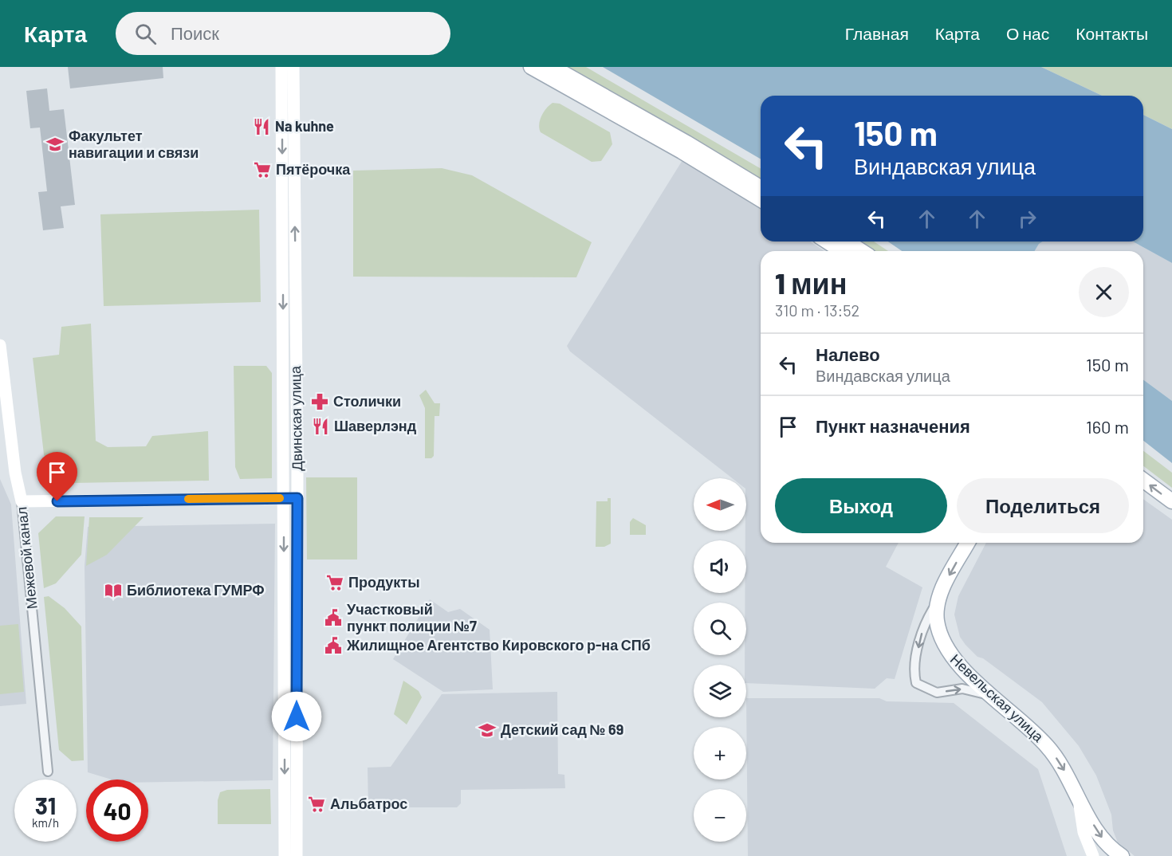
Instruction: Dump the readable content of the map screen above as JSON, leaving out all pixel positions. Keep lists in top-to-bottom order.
{
  "streets": {
    "main road": ["Невельская улица"],
    "street": ["Двинская улица", "Межевой канал"]
  },
  "one_way": ["Невельская улица"],
  "places": {
    "restaurant": ["Na kuhne", "Шаверлэнд"],
    "school or university": ["Факультет навигации и связи", "Детский сад № 69"],
    "supermarket": ["Пятёрочка", "Продукты", "Альбатрос"],
    "pharmacy": ["Столички"],
    "library": ["Библиотека ГУМРФ"],
    "public building": ["Участковый пункт полиции №7", "Жилищное Агентство Кировского р-на СПб"]
  },
  "north": "left",
  "page": {
    "header": "Карта",
    "search": "Поиск",
    "nav": [
      "Главная",
      "Карта",
      "О нас",
      "Контакты"
    ],
    "turn": ["150 m", "Виндавская улица"],
    "heading": ["1 мин", "310 m · 13:52"],
    "list": [
      {
        "name": "Налево",
        "note": "Виндавская улица",
        "value": "150 m"
      },
      {
        "name": "Пункт назначения",
        "value": "160 m"
      }
    ],
    "buttons": ["Выход", "Поделиться"],
    "map_buttons": ["+", "−"],
    "speed": "31 km/h",
    "limit": "40"
  }
}
